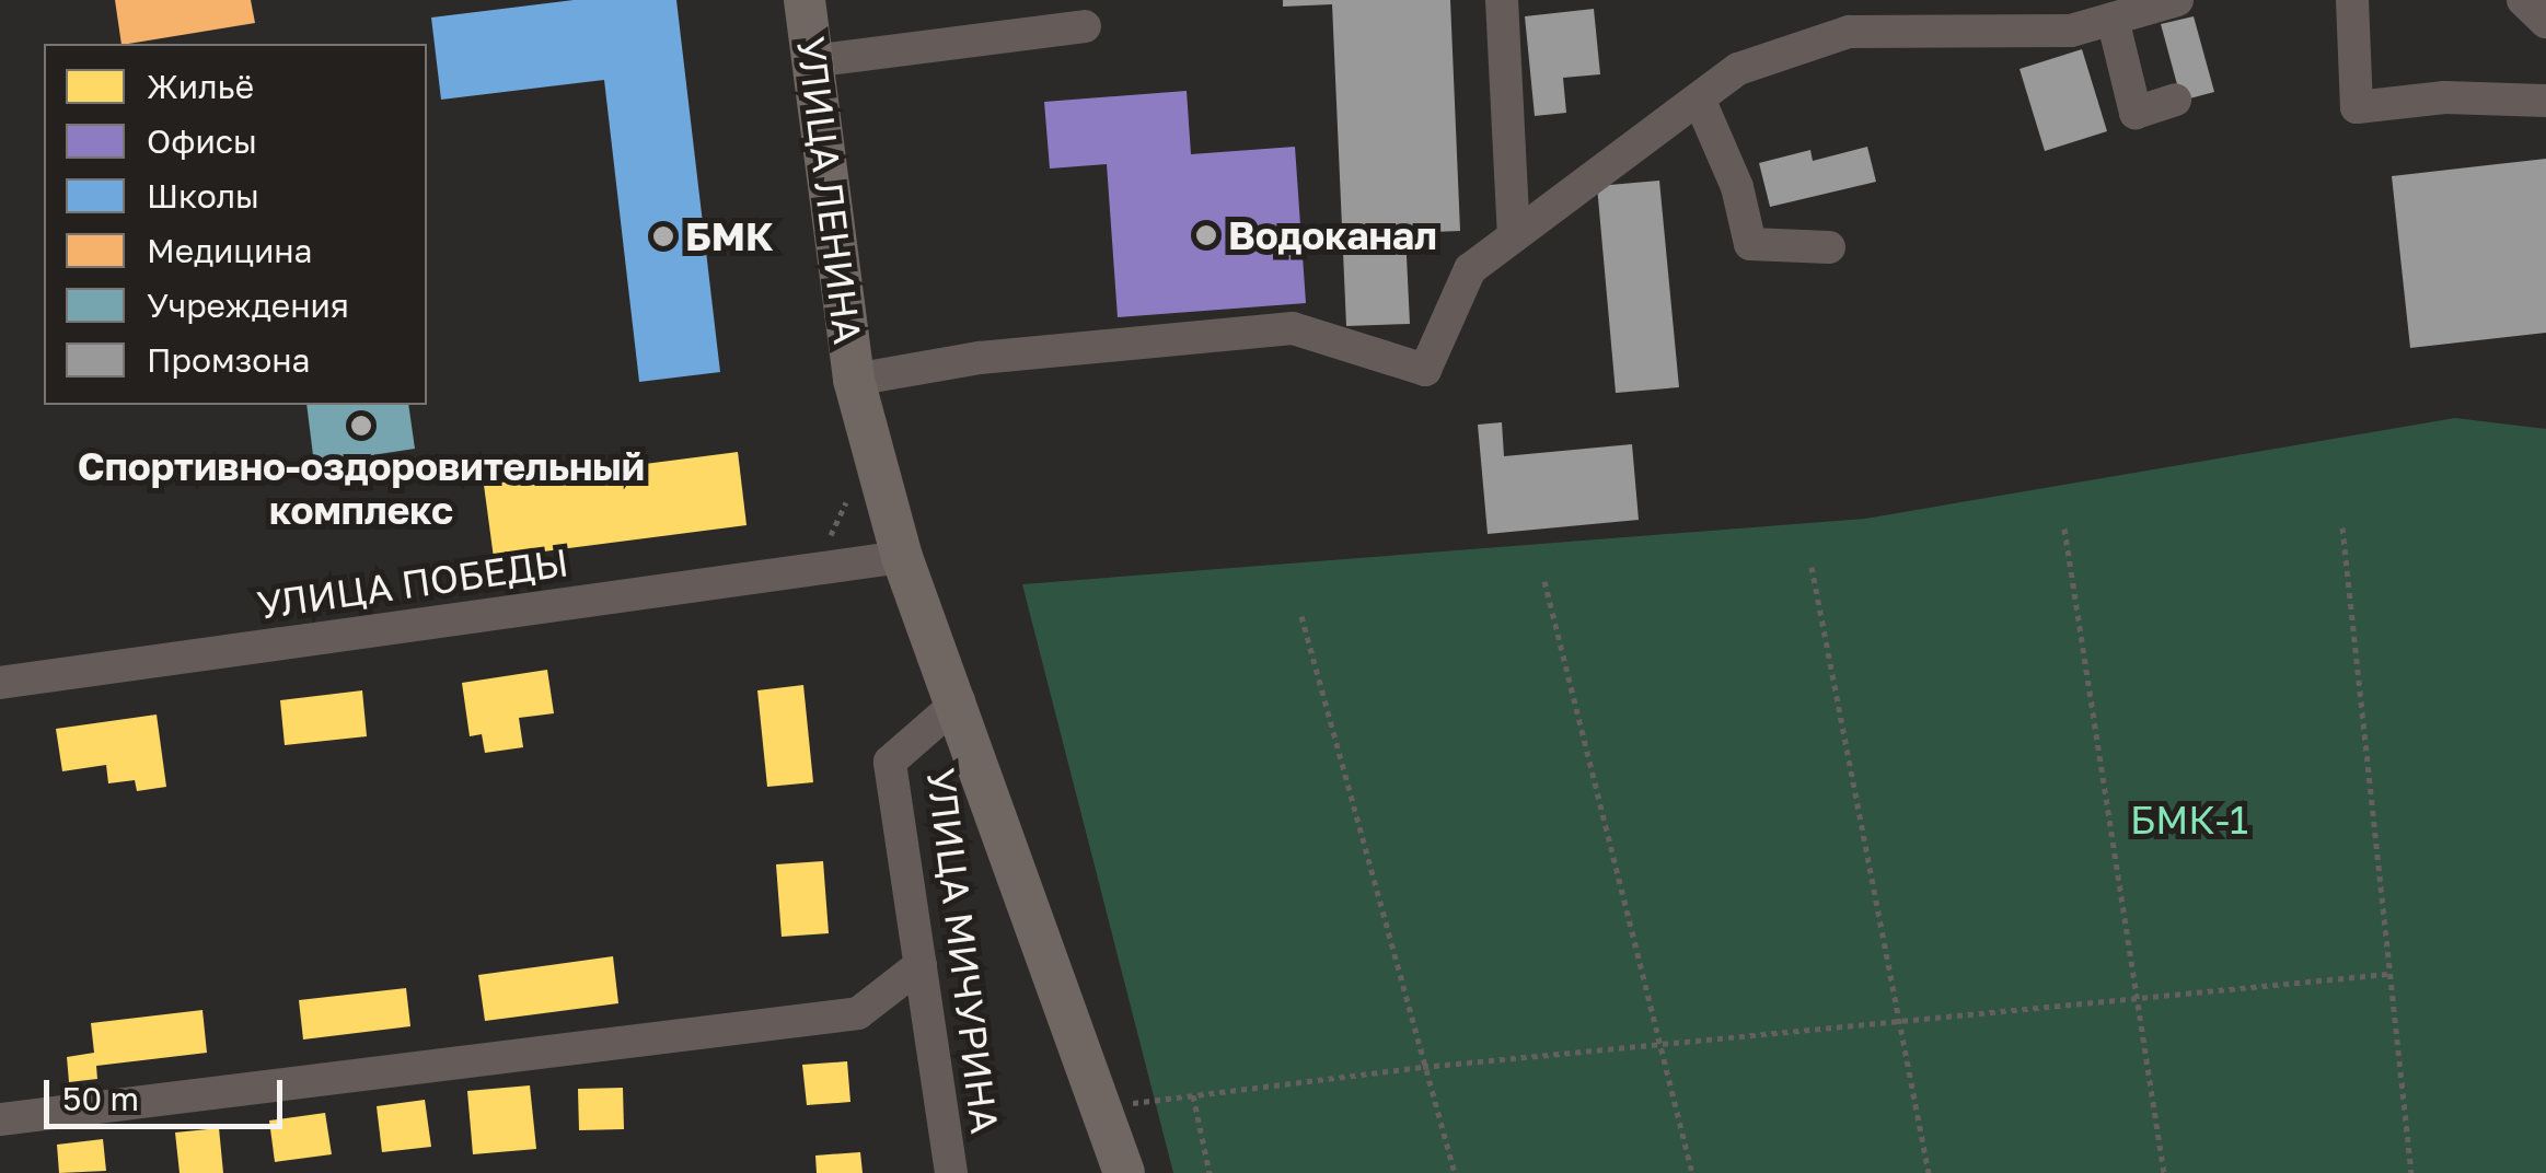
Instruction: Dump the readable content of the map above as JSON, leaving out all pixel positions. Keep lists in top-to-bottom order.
{
  "streets": {
    "main road": ["УЛИЦА ЛЕНИНА"],
    "street": ["УЛИЦА ПОБЕДЫ", "УЛИЦА МИЧУРИНА"]
  },
  "crossings": [
    ["УЛИЦА ЛЕНИНА", "УЛИЦА ПОБЕДЫ"],
    ["УЛИЦА ЛЕНИНА", "УЛИЦА МИЧУРИНА"]
  ],
  "parks": ["БМК-1"],
  "places": ["Водоканал", "БМК", "Спортивно-оздоровительный комплекс"],
  "legend": [
    "Жильё",
    "Офисы",
    "Школы",
    "Медицина",
    "Учреждения",
    "Промзона"
  ],
  "scale_bar": "50 m"
}
